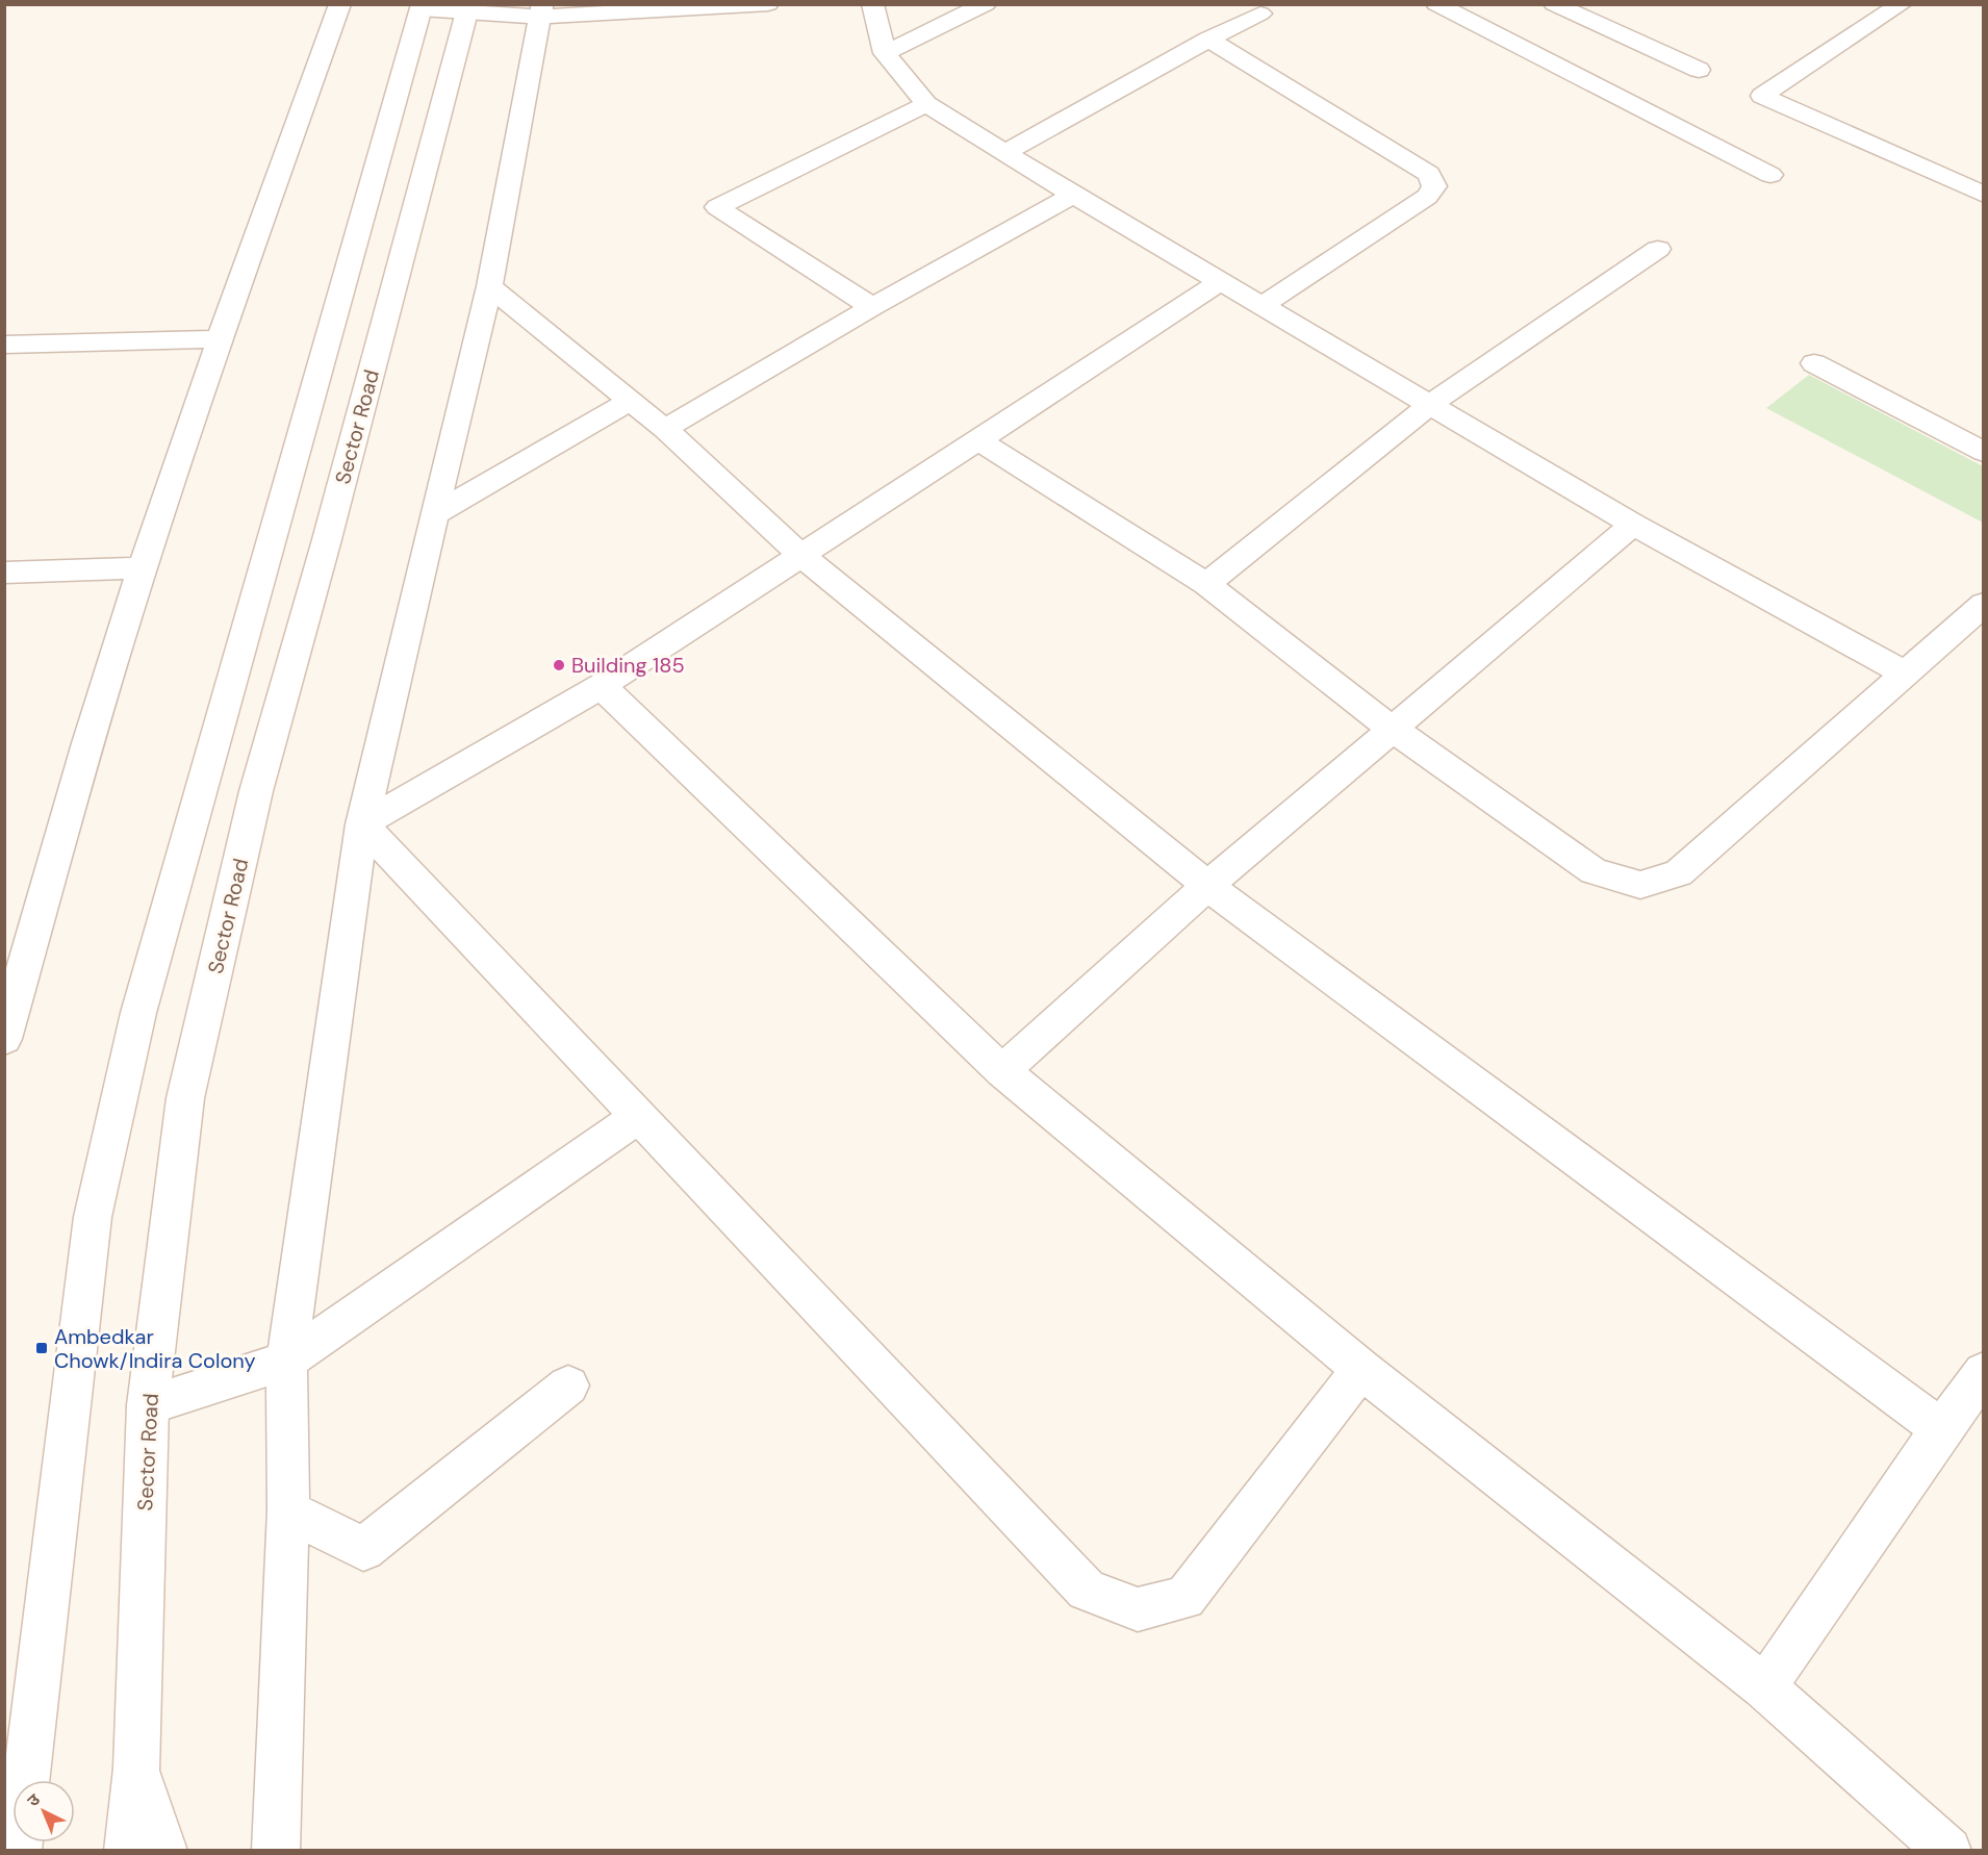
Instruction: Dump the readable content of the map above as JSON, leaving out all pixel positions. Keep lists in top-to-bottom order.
{
  "streets": {
    "street": ["Sector Road"]
  },
  "places": {
    "other": ["Building 185"],
    "transit": ["Ambedkar Chowk/Indira Colony"]
  },
  "north": "top left"
}
